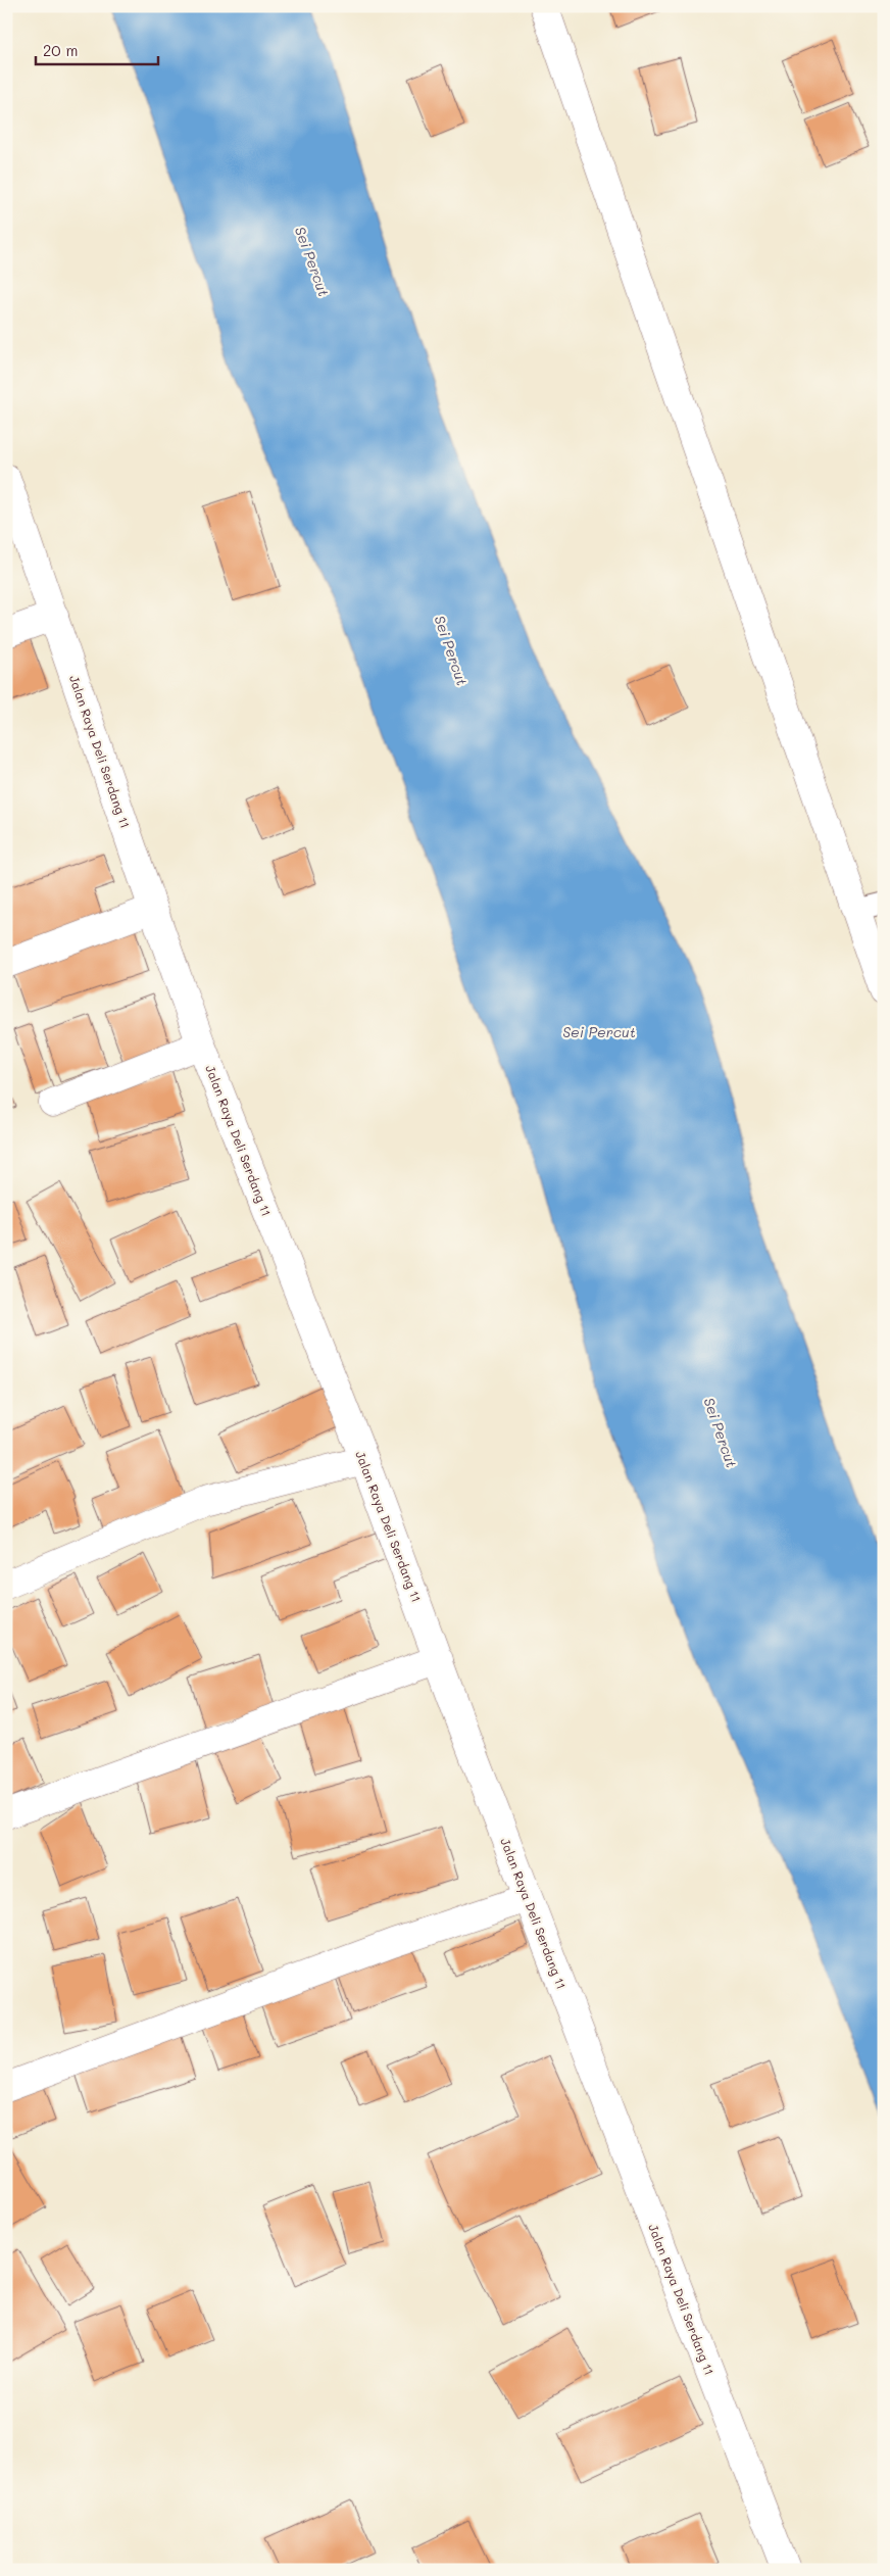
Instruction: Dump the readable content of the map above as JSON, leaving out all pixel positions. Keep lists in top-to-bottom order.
{
  "streets": {
    "street": ["Jalan Raya Deli Serdang 11"]
  },
  "water": ["Sei Percut"],
  "scale_bar": "20 m"
}
